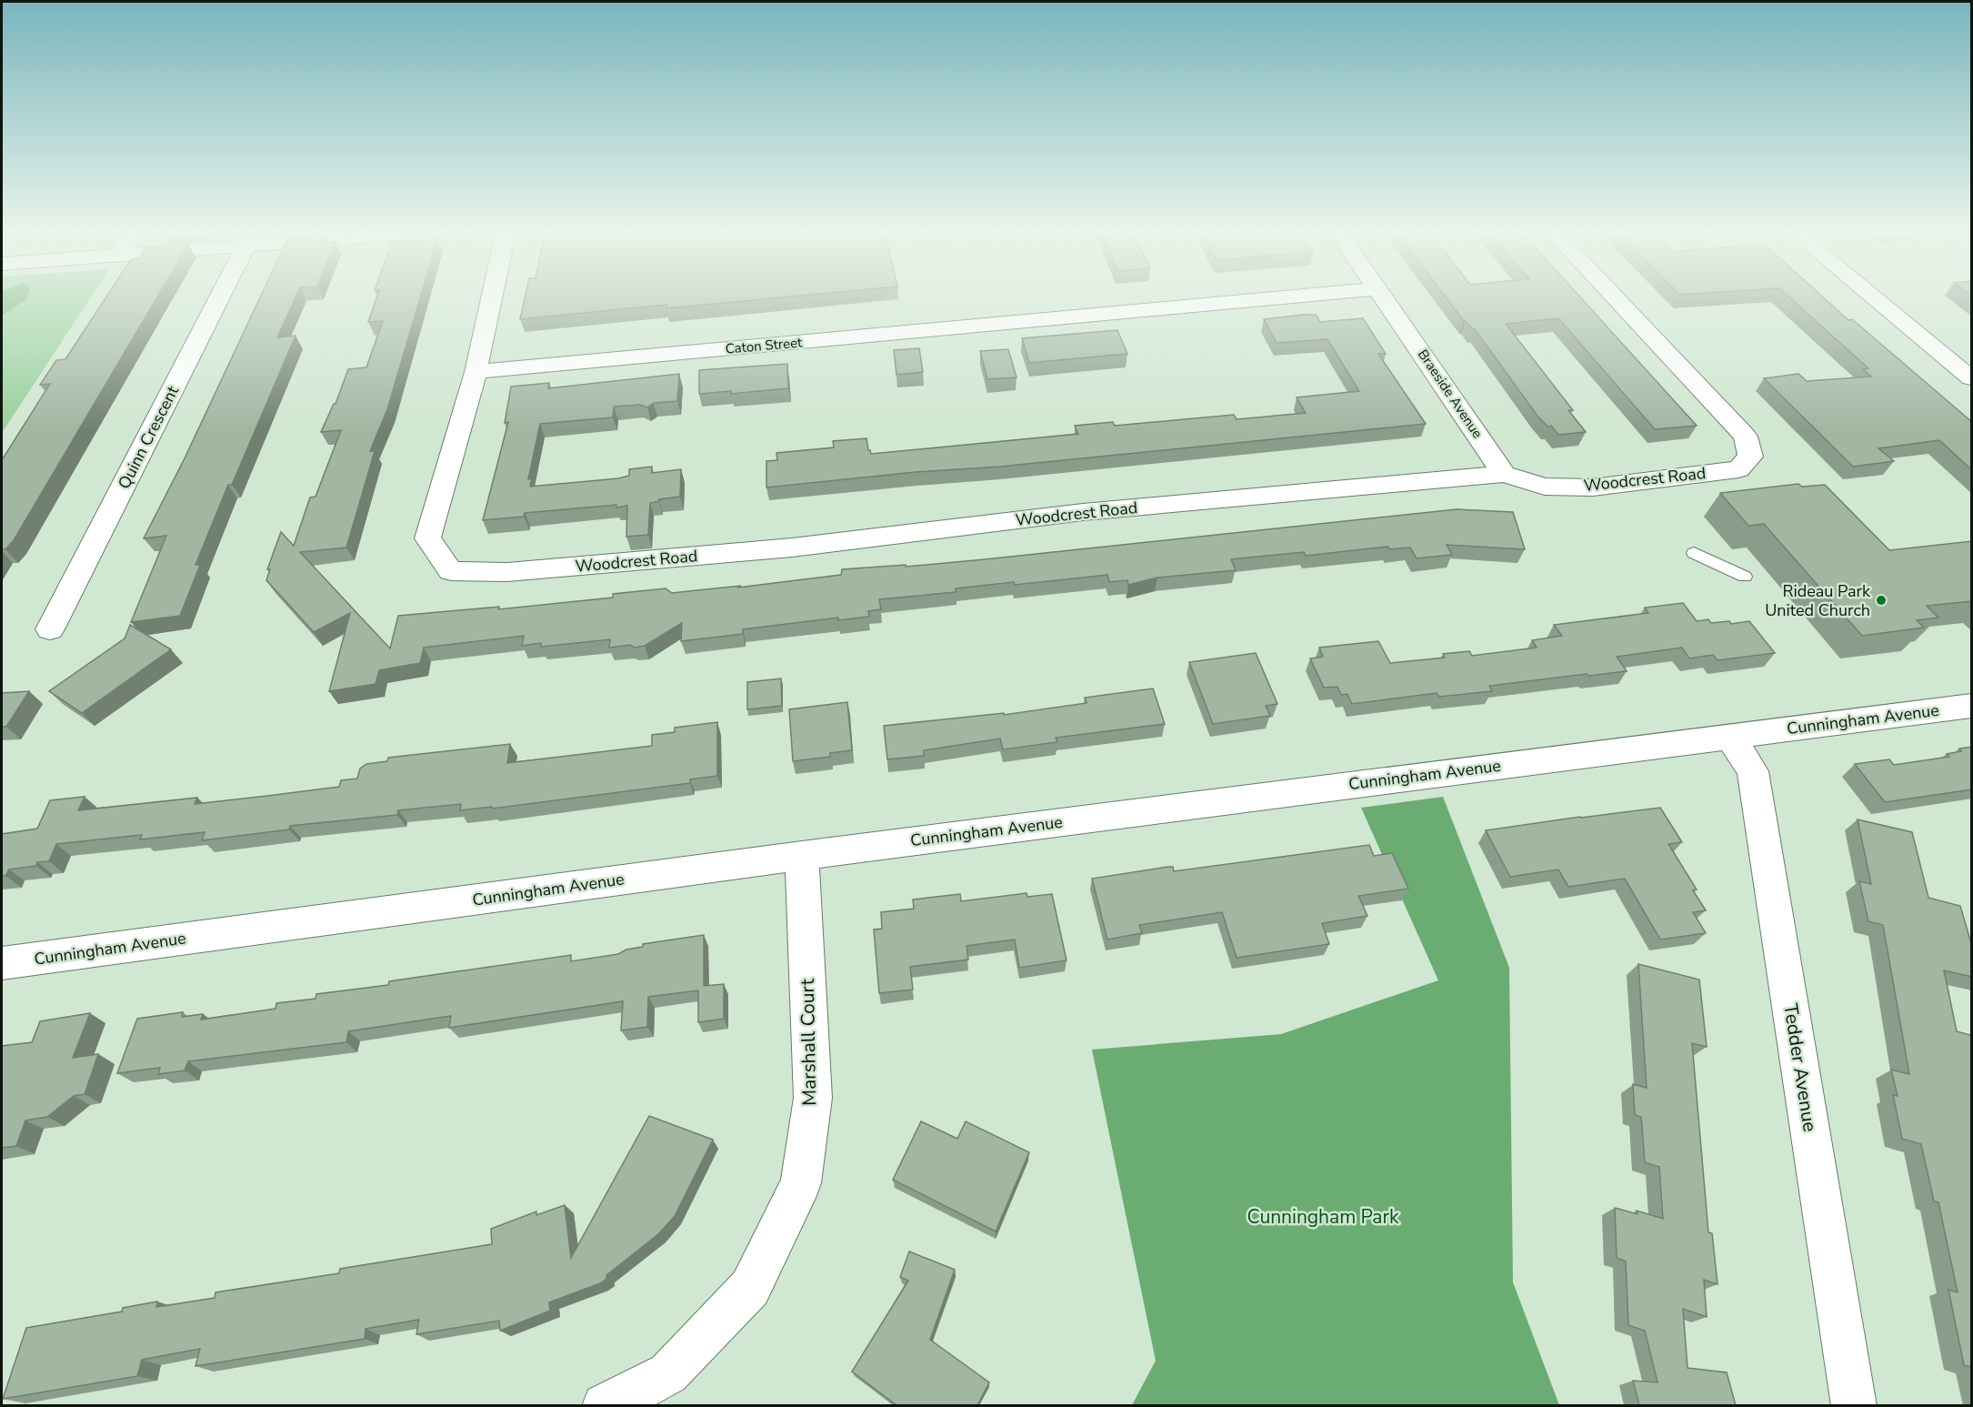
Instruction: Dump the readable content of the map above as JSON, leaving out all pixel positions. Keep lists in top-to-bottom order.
{
  "streets": {
    "street": [
      "Caton Street",
      "Braeside Avenue",
      "Quinn Crescent",
      "Woodcrest Road",
      "Cunningham Avenue",
      "Marshall Court",
      "Tedder Avenue"
    ]
  },
  "crossings": [
    ["Caton Street", "Woodcrest Road"],
    ["Braeside Avenue", "Woodcrest Road"],
    ["Cunningham Avenue", "Marshall Court"],
    ["Cunningham Avenue", "Tedder Avenue"]
  ],
  "parks": ["Cunningham Park"],
  "places": ["Rideau Park United Church"]
}
